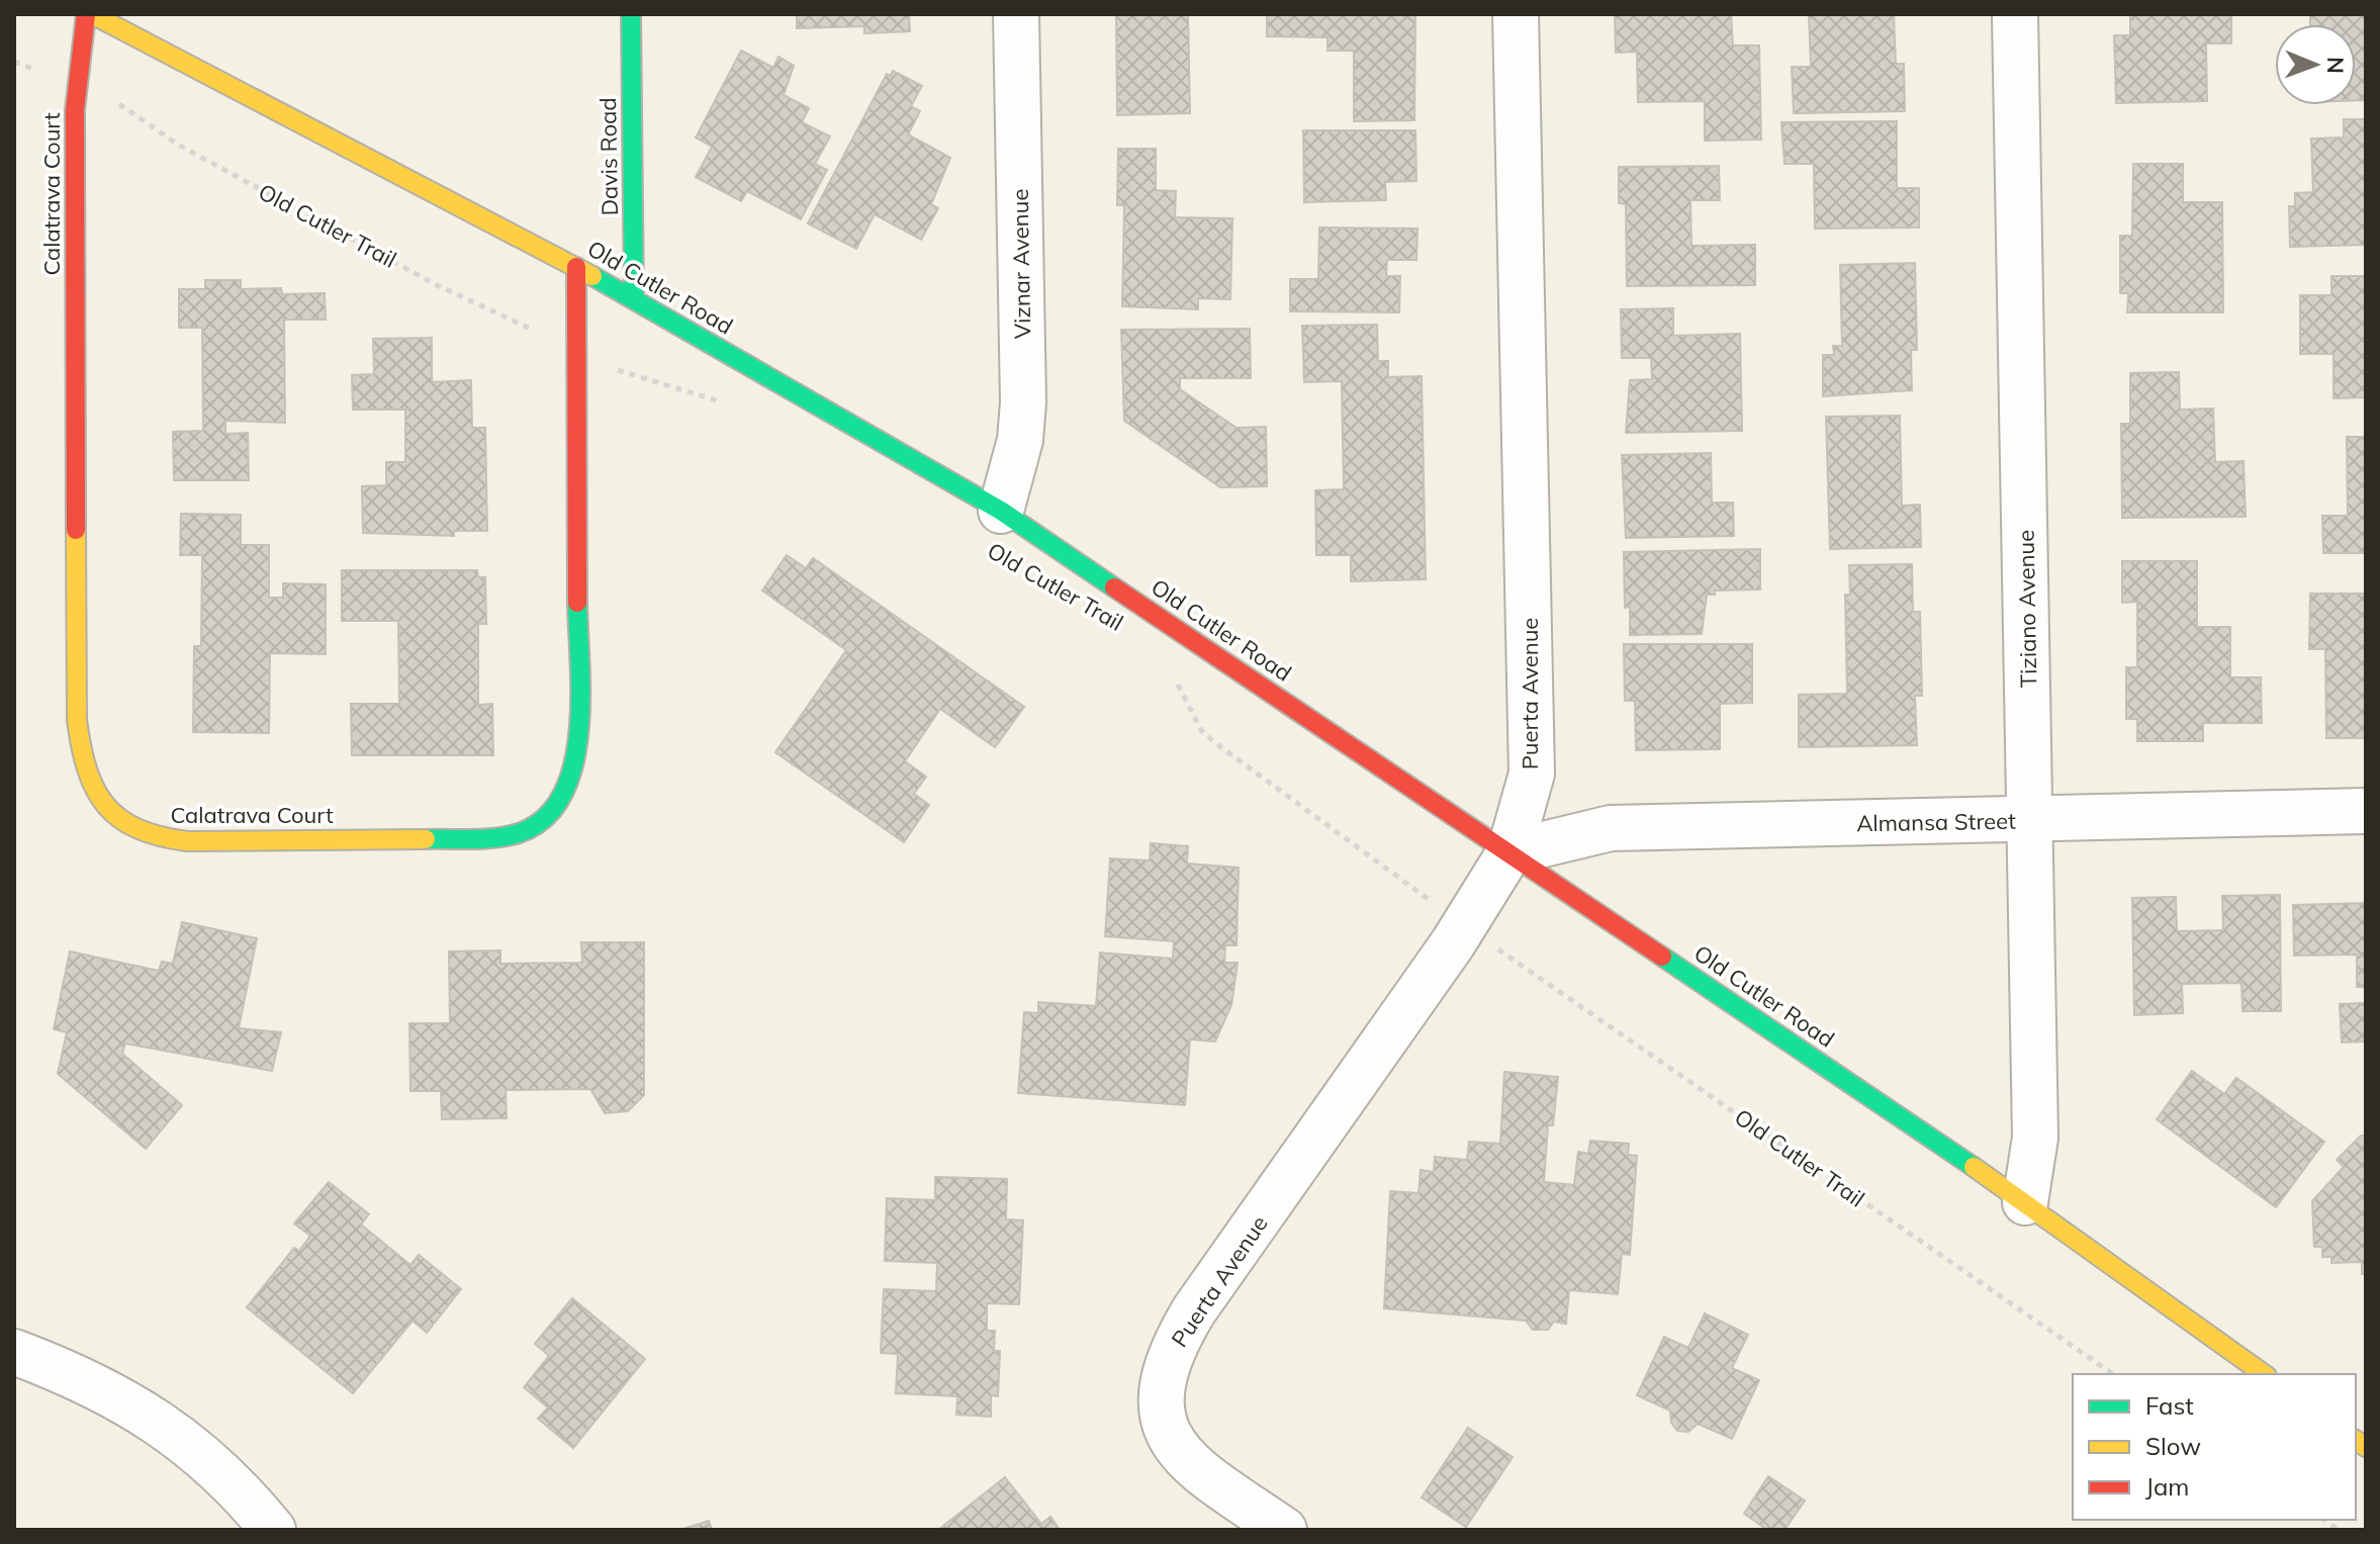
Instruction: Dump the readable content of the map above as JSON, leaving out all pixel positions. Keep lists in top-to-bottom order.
{
  "streets": {
    "main road": ["Davis Road", "Calatrava Court", "Old Cutler Road"],
    "street": [
      "Viznar Avenue",
      "Tiziano Avenue",
      "Puerta Avenue",
      "Almansa Street"
    ],
    "path": ["Old Cutler Trail"]
  },
  "crossings": [
    ["Davis Road", "Old Cutler Road"],
    ["Calatrava Court", "Old Cutler Road"],
    ["Viznar Avenue", "Old Cutler Road"],
    ["Old Cutler Road", "Tiziano Avenue"],
    ["Old Cutler Road", "Puerta Avenue"],
    ["Old Cutler Road", "Almansa Street"],
    ["Tiziano Avenue", "Almansa Street"],
    ["Puerta Avenue", "Almansa Street"]
  ],
  "legend": ["Fast", "Slow", "Jam"],
  "north": "right"
}
